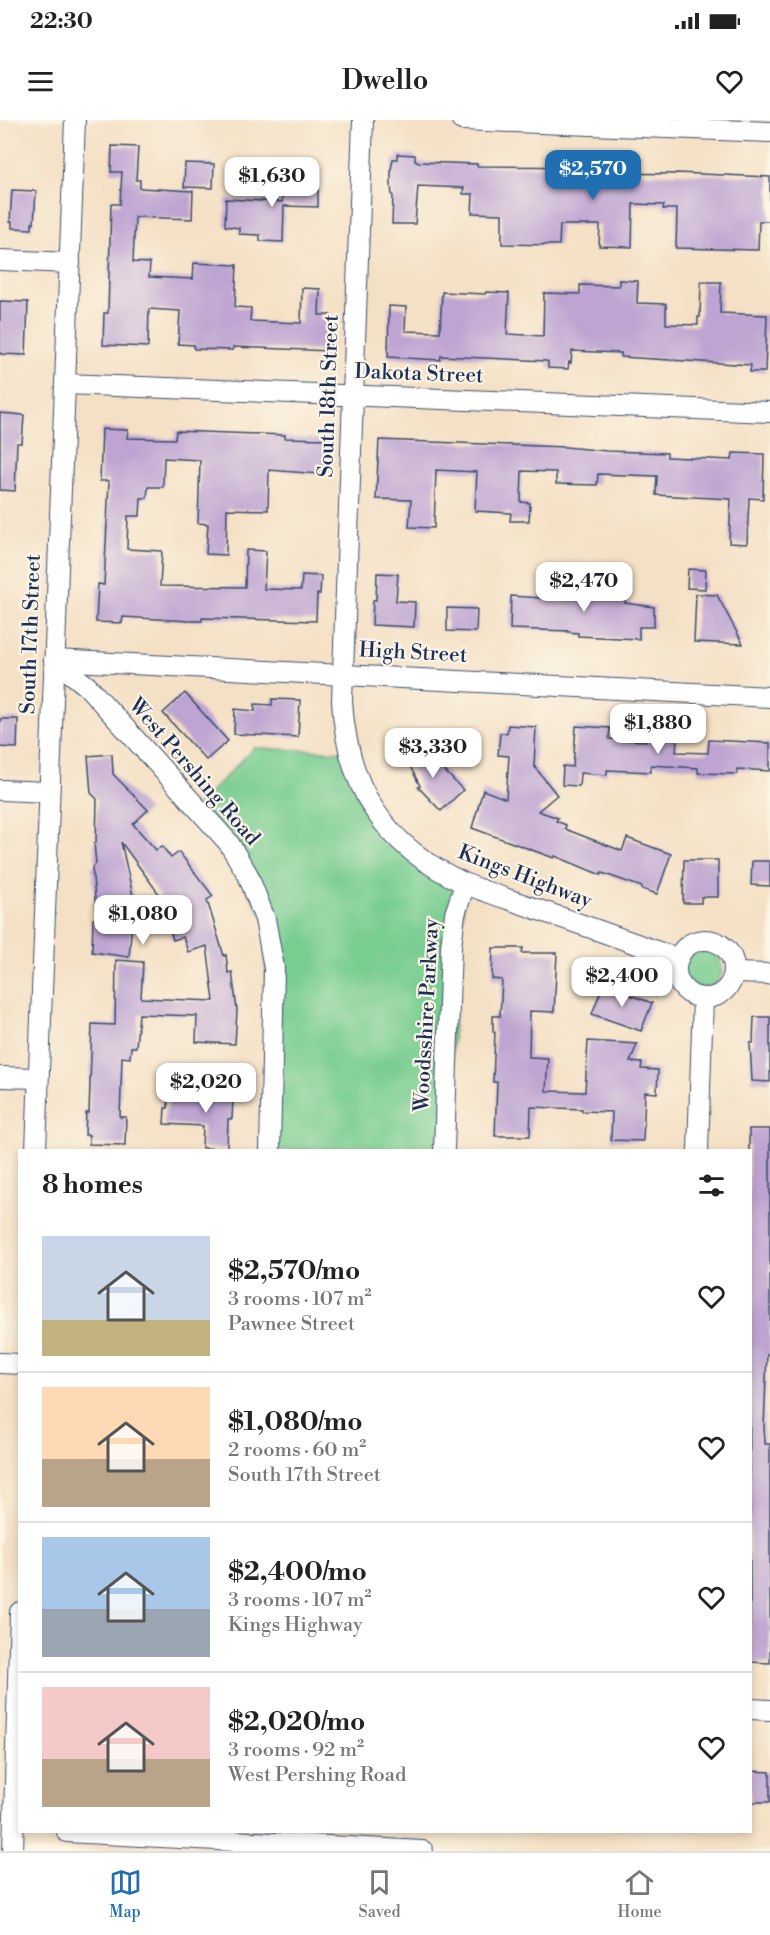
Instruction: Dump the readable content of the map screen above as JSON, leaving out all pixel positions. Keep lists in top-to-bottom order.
{
  "streets": {
    "street": [
      "Dakota Street",
      "South 18th Street",
      "South 17th Street",
      "High Street",
      "West Pershing Road",
      "Kings Highway",
      "Woodsshire Parkway"
    ]
  },
  "crossings": [
    ["Dakota Street", "South 18th Street"],
    ["Dakota Street", "South 17th Street"],
    ["South 18th Street", "High Street"],
    ["South 18th Street", "Kings Highway"],
    ["South 17th Street", "High Street"],
    ["South 17th Street", "West Pershing Road"],
    ["High Street", "West Pershing Road"],
    ["High Street", "Kings Highway"],
    ["Kings Highway", "Woodsshire Parkway"]
  ],
  "page": {
    "status": "22:30",
    "header": "Dwello",
    "price": [
      "$2,570",
      "$1,630",
      "$2,470",
      "$1,880",
      "$3,330",
      "$1,080",
      "$2,400",
      "$2,020"
    ],
    "heading": "8 homes",
    "list": [
      {
        "name": "$2,570/mo",
        "note": "3 rooms · 107 m² · Pawnee Street"
      },
      {
        "name": "$1,080/mo",
        "note": "2 rooms · 60 m² · South 17th Street"
      },
      {
        "name": "$2,400/mo",
        "note": "3 rooms · 107 m² · Kings Highway"
      },
      {
        "name": "$2,020/mo",
        "note": "3 rooms · 92 m² · West Pershing Road"
      }
    ],
    "tabs": ["Map", "Saved", "Home"]
  }
}
